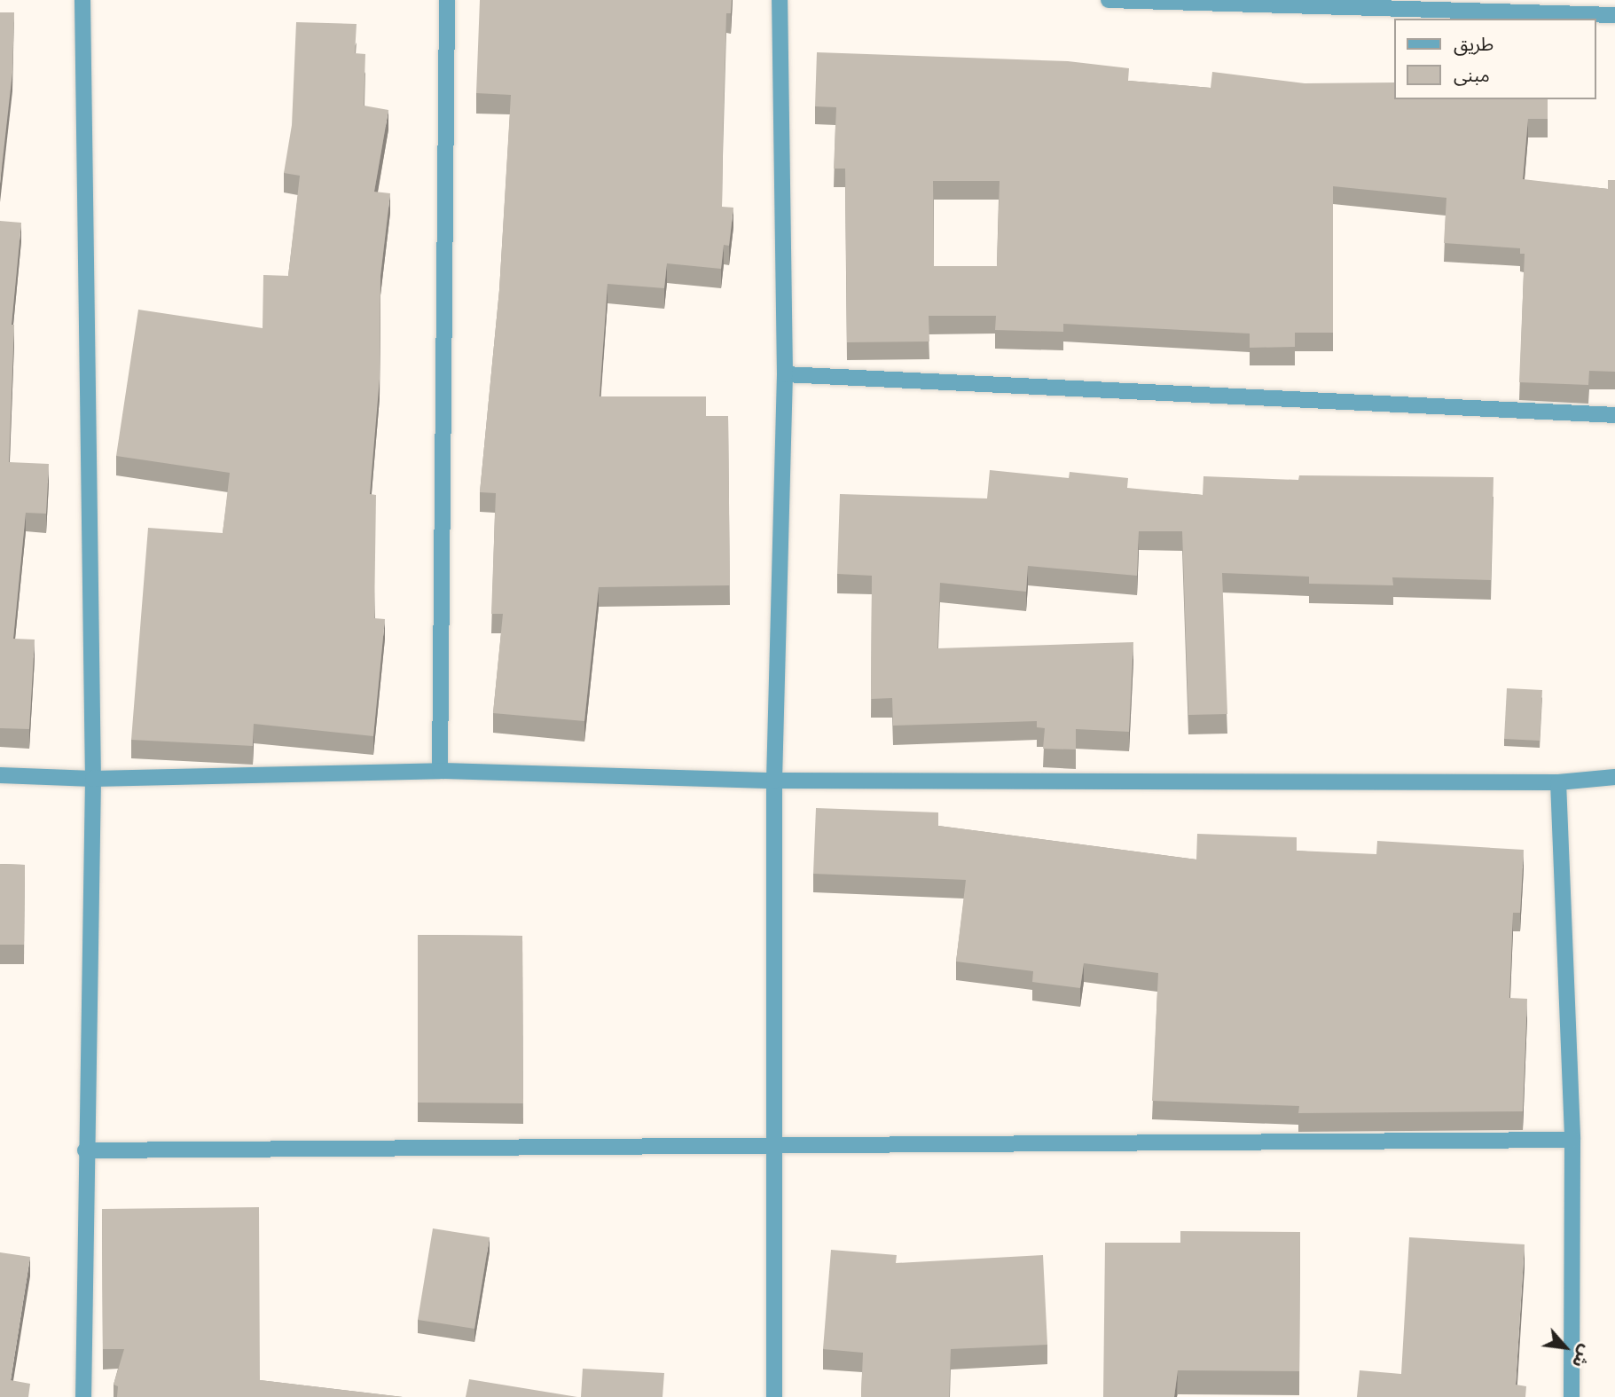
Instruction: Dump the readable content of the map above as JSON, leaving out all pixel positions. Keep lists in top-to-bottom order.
{
  "legend": ["طريق", "مبنى"],
  "north": "bottom right"
}
